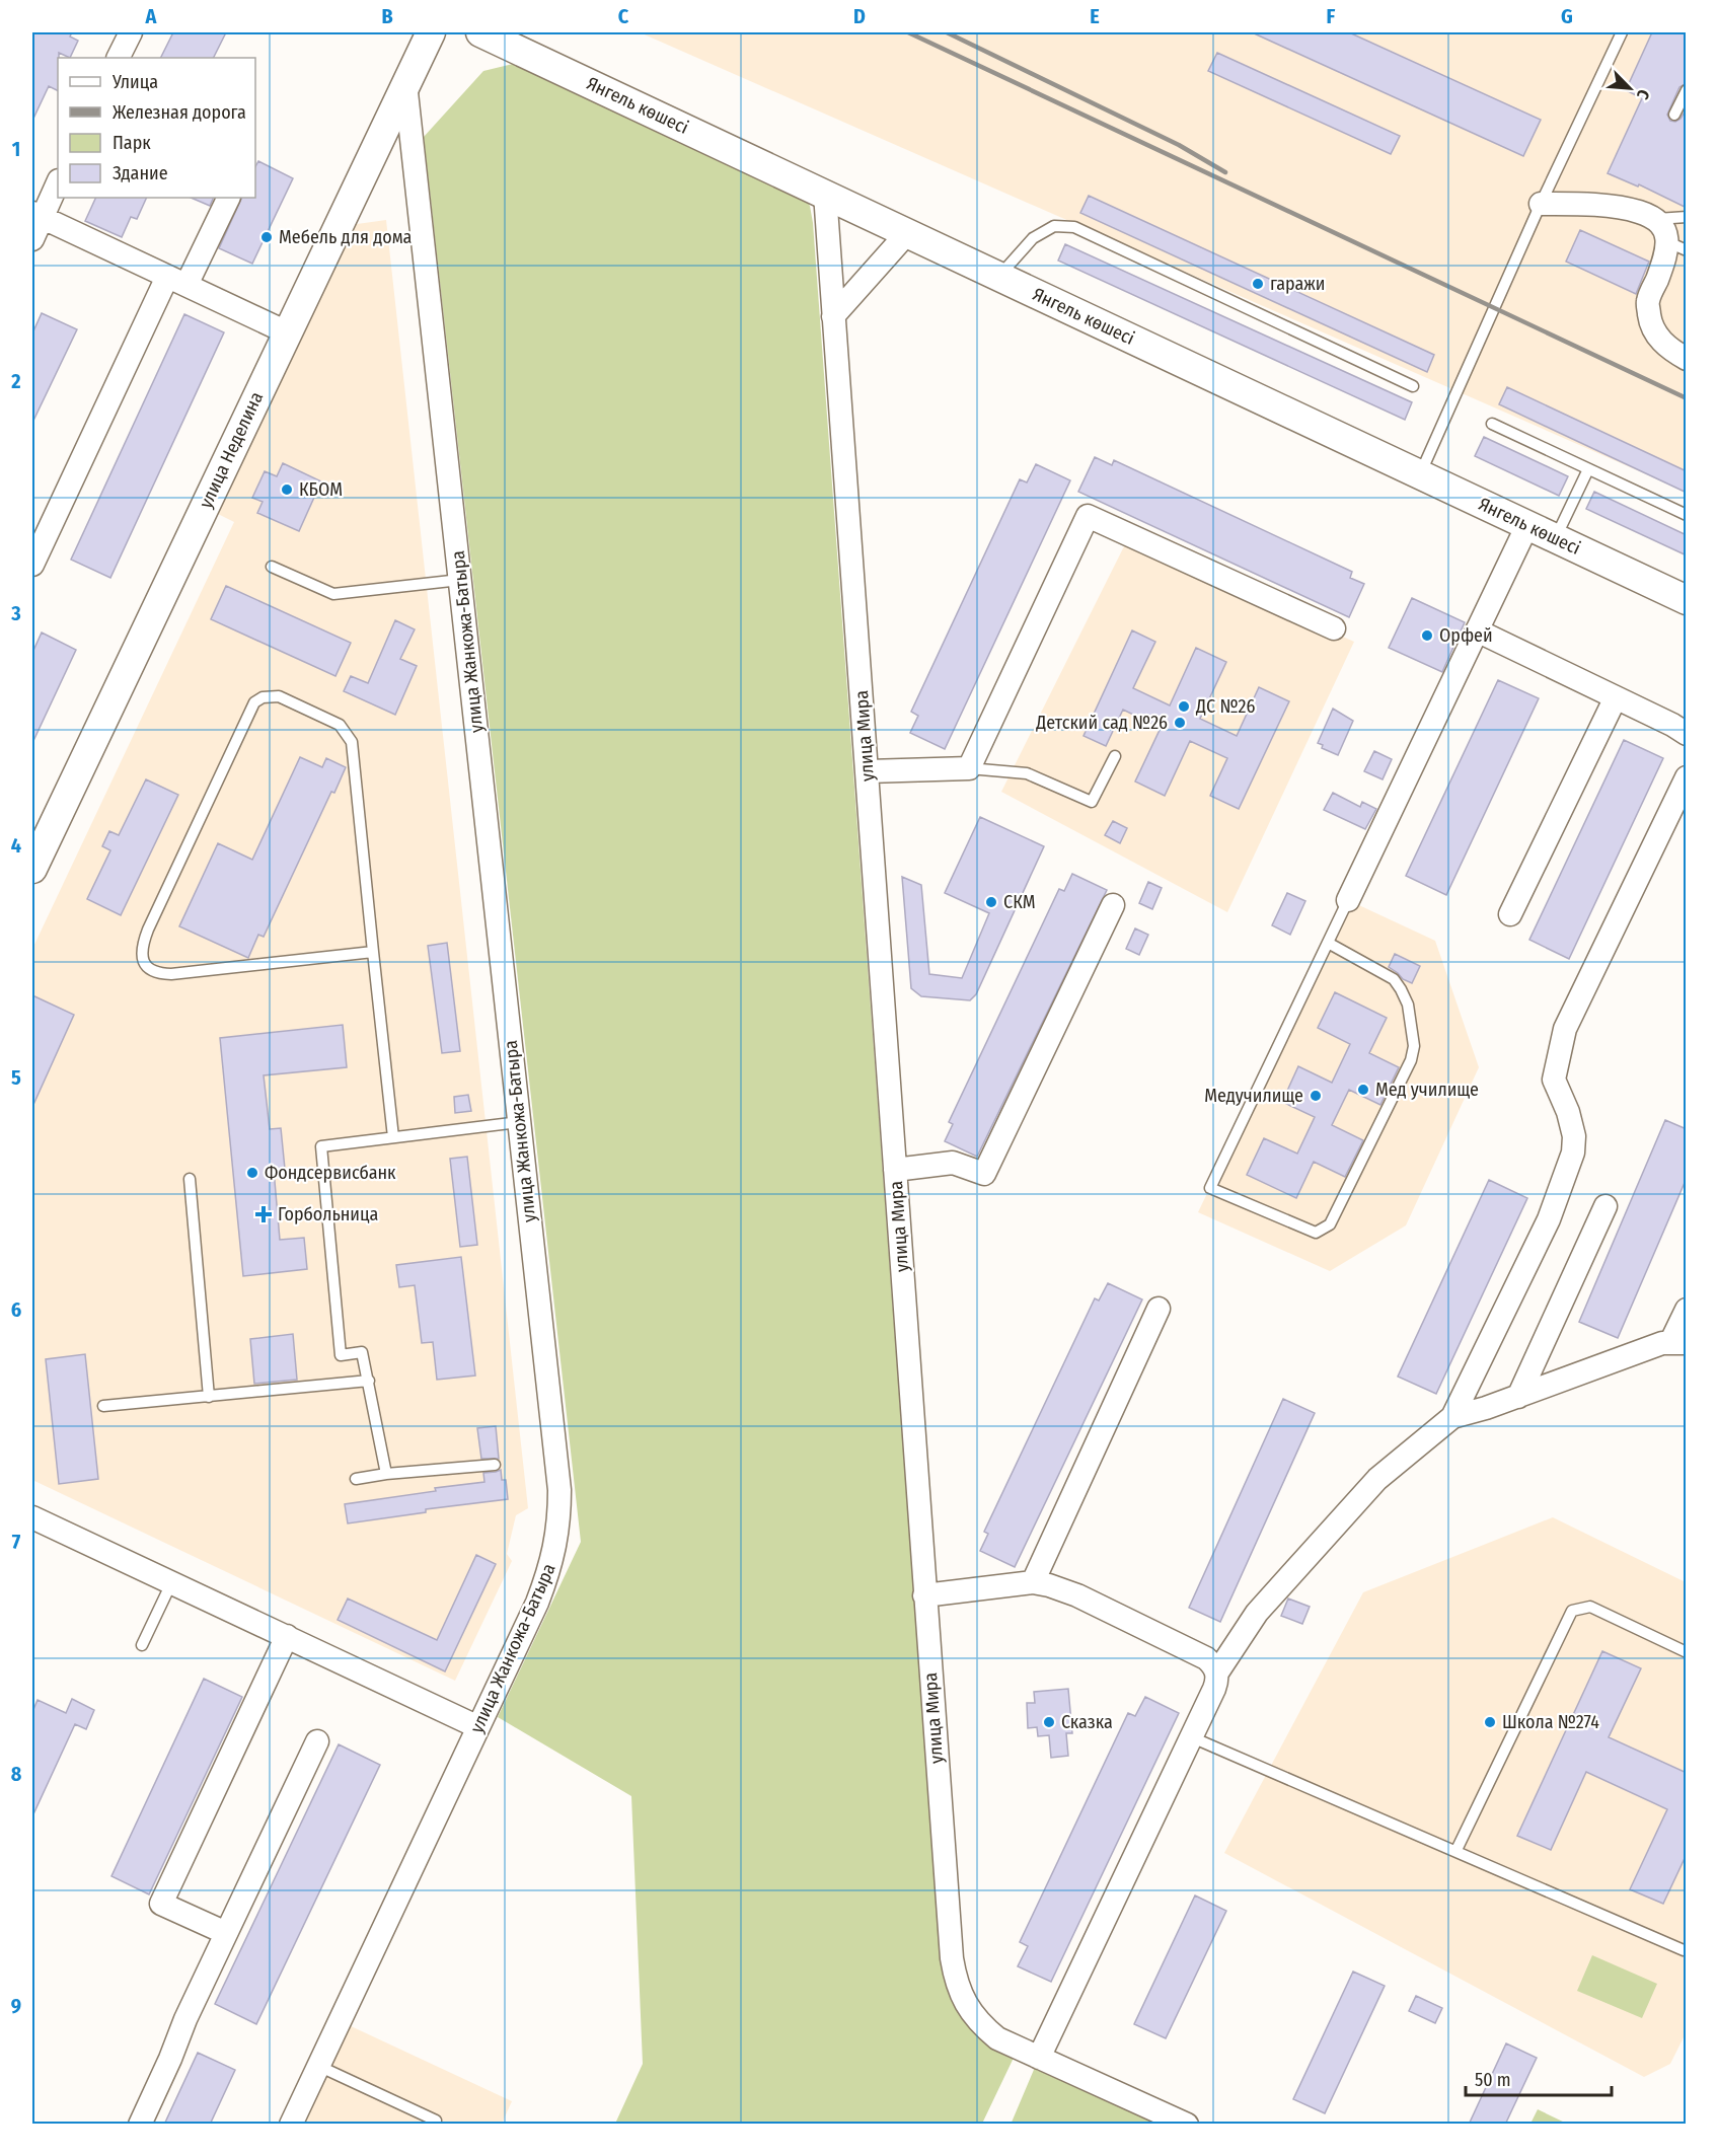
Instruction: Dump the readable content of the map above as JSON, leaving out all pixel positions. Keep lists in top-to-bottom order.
{
  "streets": {
    "street": [
      "Янгель көшесі",
      "улица Неделина",
      "улица Жанкожа-Батыра",
      "улица Мира"
    ]
  },
  "crossings": [
    ["Янгель көшесі", "улица Мира"],
    ["улица Неделина", "улица Жанкожа-Батыра"]
  ],
  "places": {
    "other": [
      "Мебель для дома",
      "гаражи",
      "КБОМ",
      "Орфей",
      "ДС №26",
      "Детский сад №26",
      "СКМ",
      "Мед училище",
      "Медучилище",
      "Фондсервисбанк",
      "Сказка",
      "Школа №274"
    ],
    "health": ["Горбольница"]
  },
  "legend": [
    "Улица",
    "Железная дорога",
    "Парк",
    "Здание"
  ],
  "scale_bar": "50 m",
  "north": "bottom right",
  "grid": {
    "columns": [
      "A",
      "B",
      "C",
      "D",
      "E",
      "F",
      "G"
    ],
    "rows": [
      "1",
      "2",
      "3",
      "4",
      "5",
      "6",
      "7",
      "8",
      "9"
    ]
  }
}
